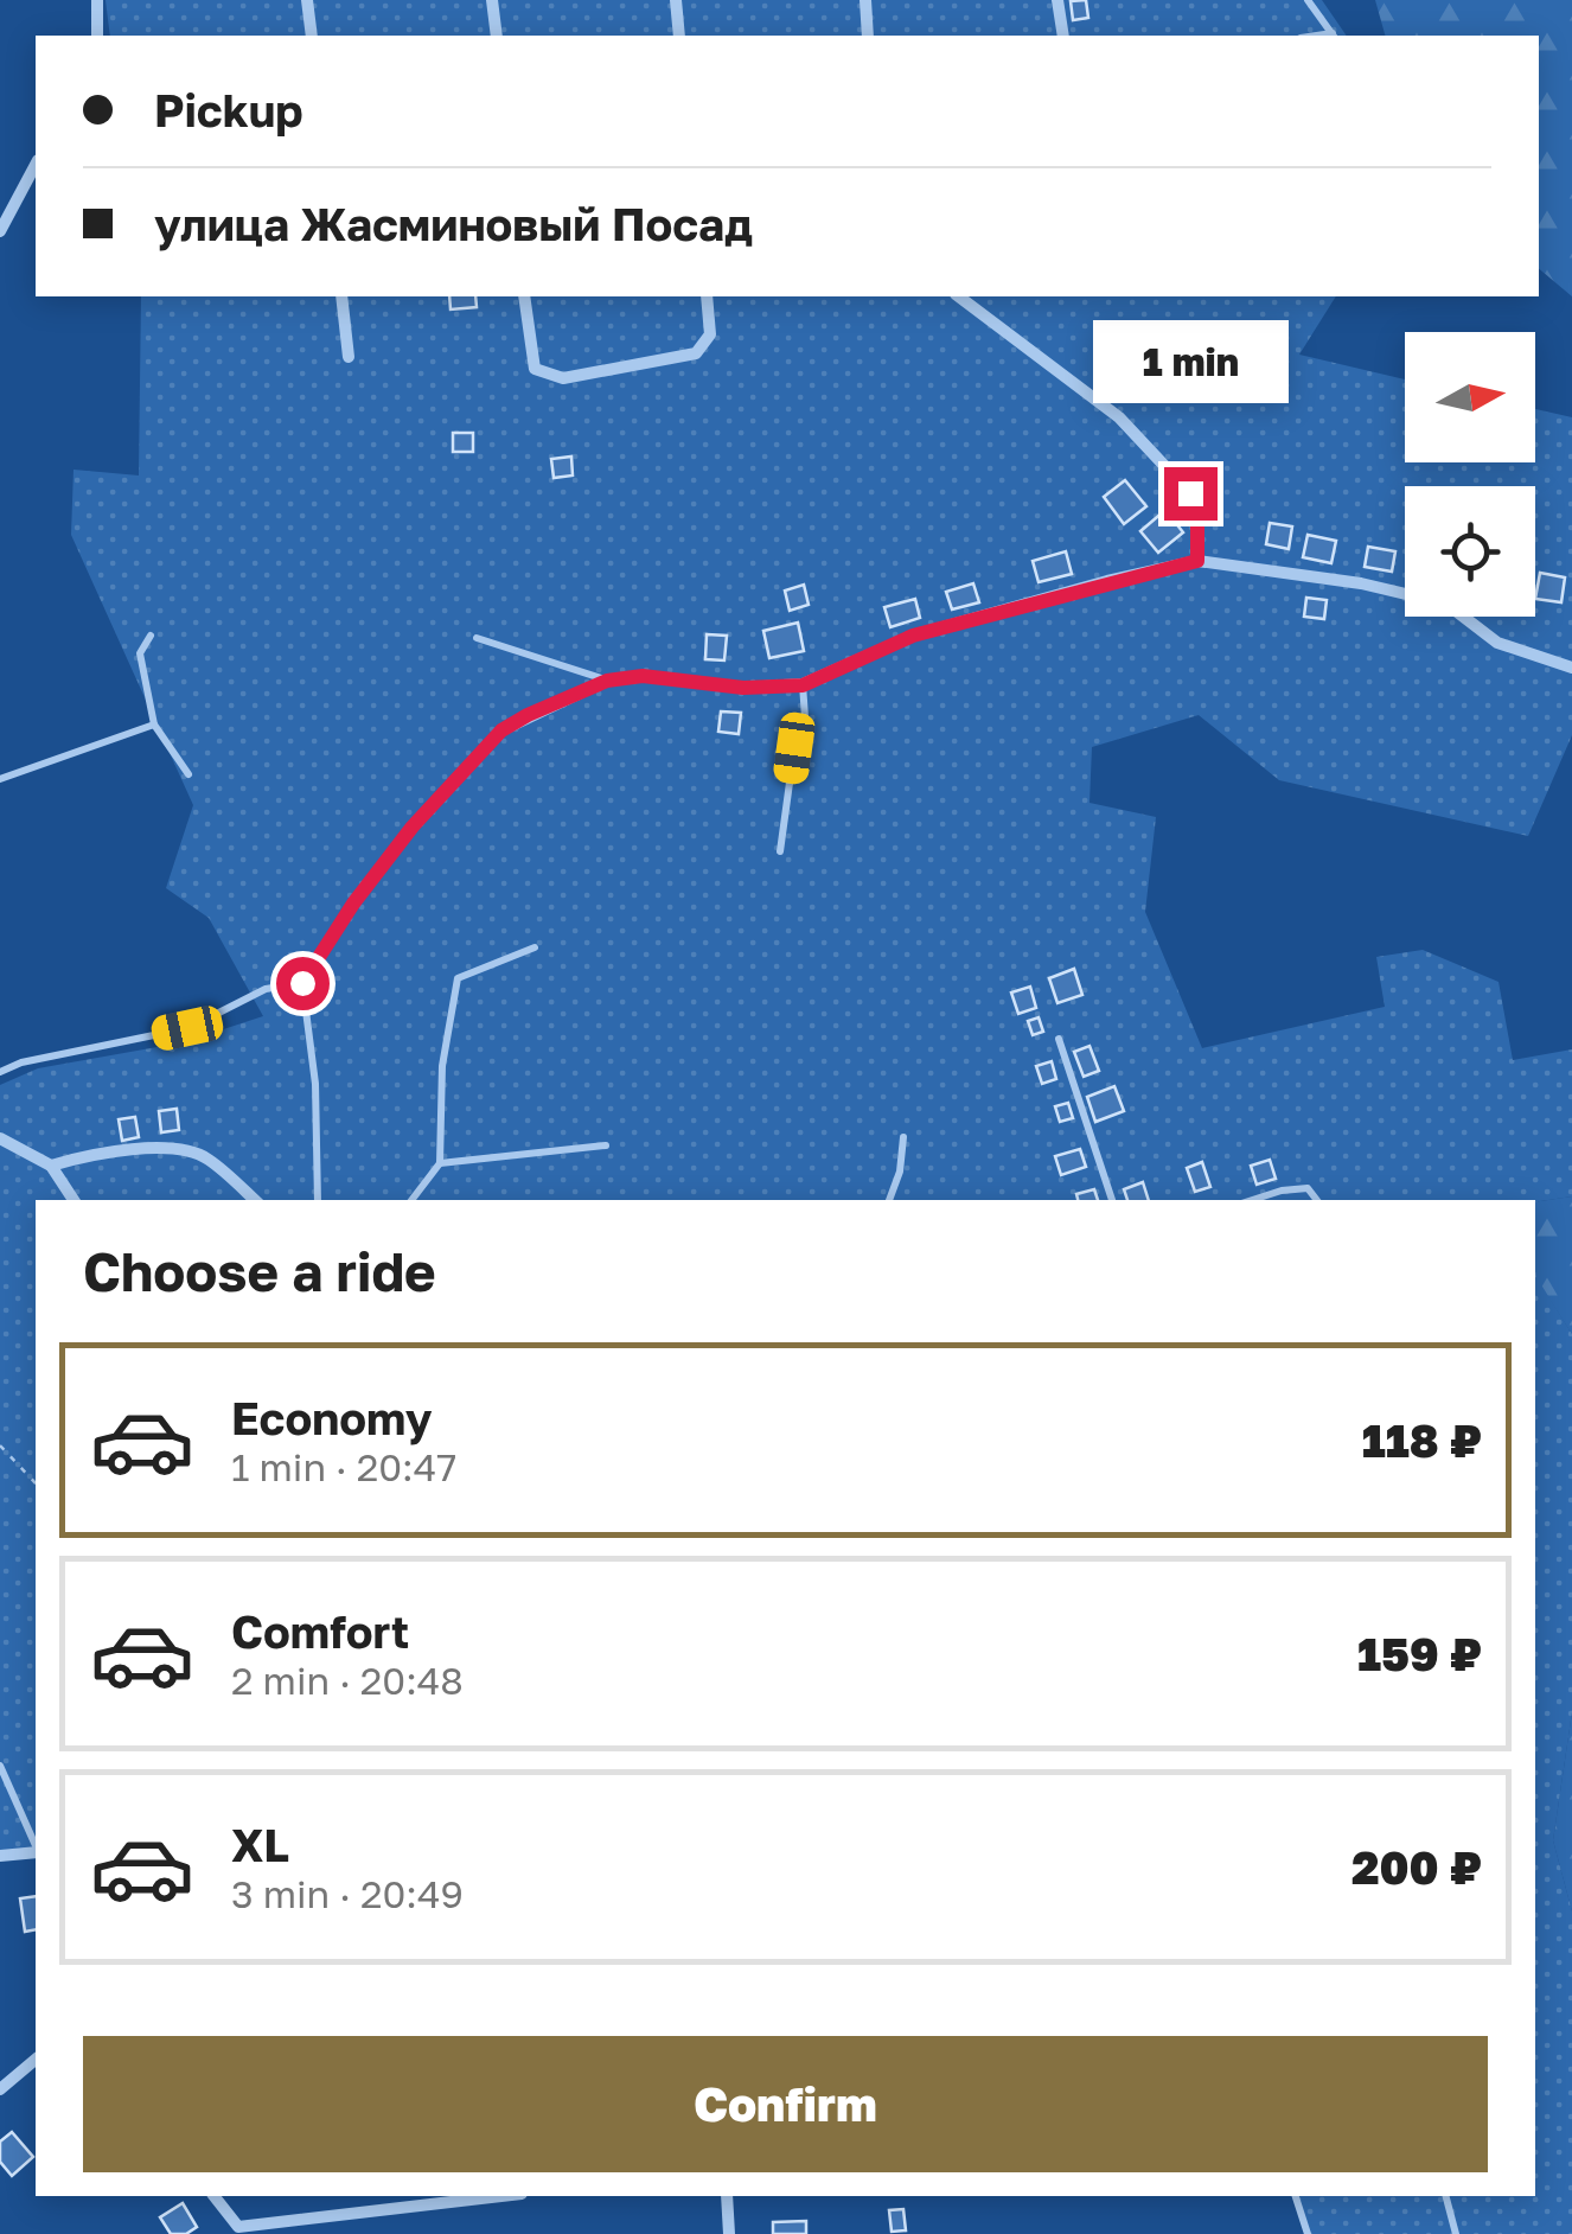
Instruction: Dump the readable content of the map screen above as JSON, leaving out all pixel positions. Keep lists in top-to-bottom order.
{
  "north": "right",
  "page": {
    "banner": ["Pickup", "улица Жасминовый Посад"],
    "bubble": "1 min",
    "heading": "Choose a ride",
    "list": [
      {
        "name": "Economy",
        "note": "1 min · 20:47",
        "value": "118 ₽"
      },
      {
        "name": "Comfort",
        "note": "2 min · 20:48",
        "value": "159 ₽"
      },
      {
        "name": "XL",
        "note": "3 min · 20:49",
        "value": "200 ₽"
      }
    ],
    "buttons": "Confirm"
  }
}
